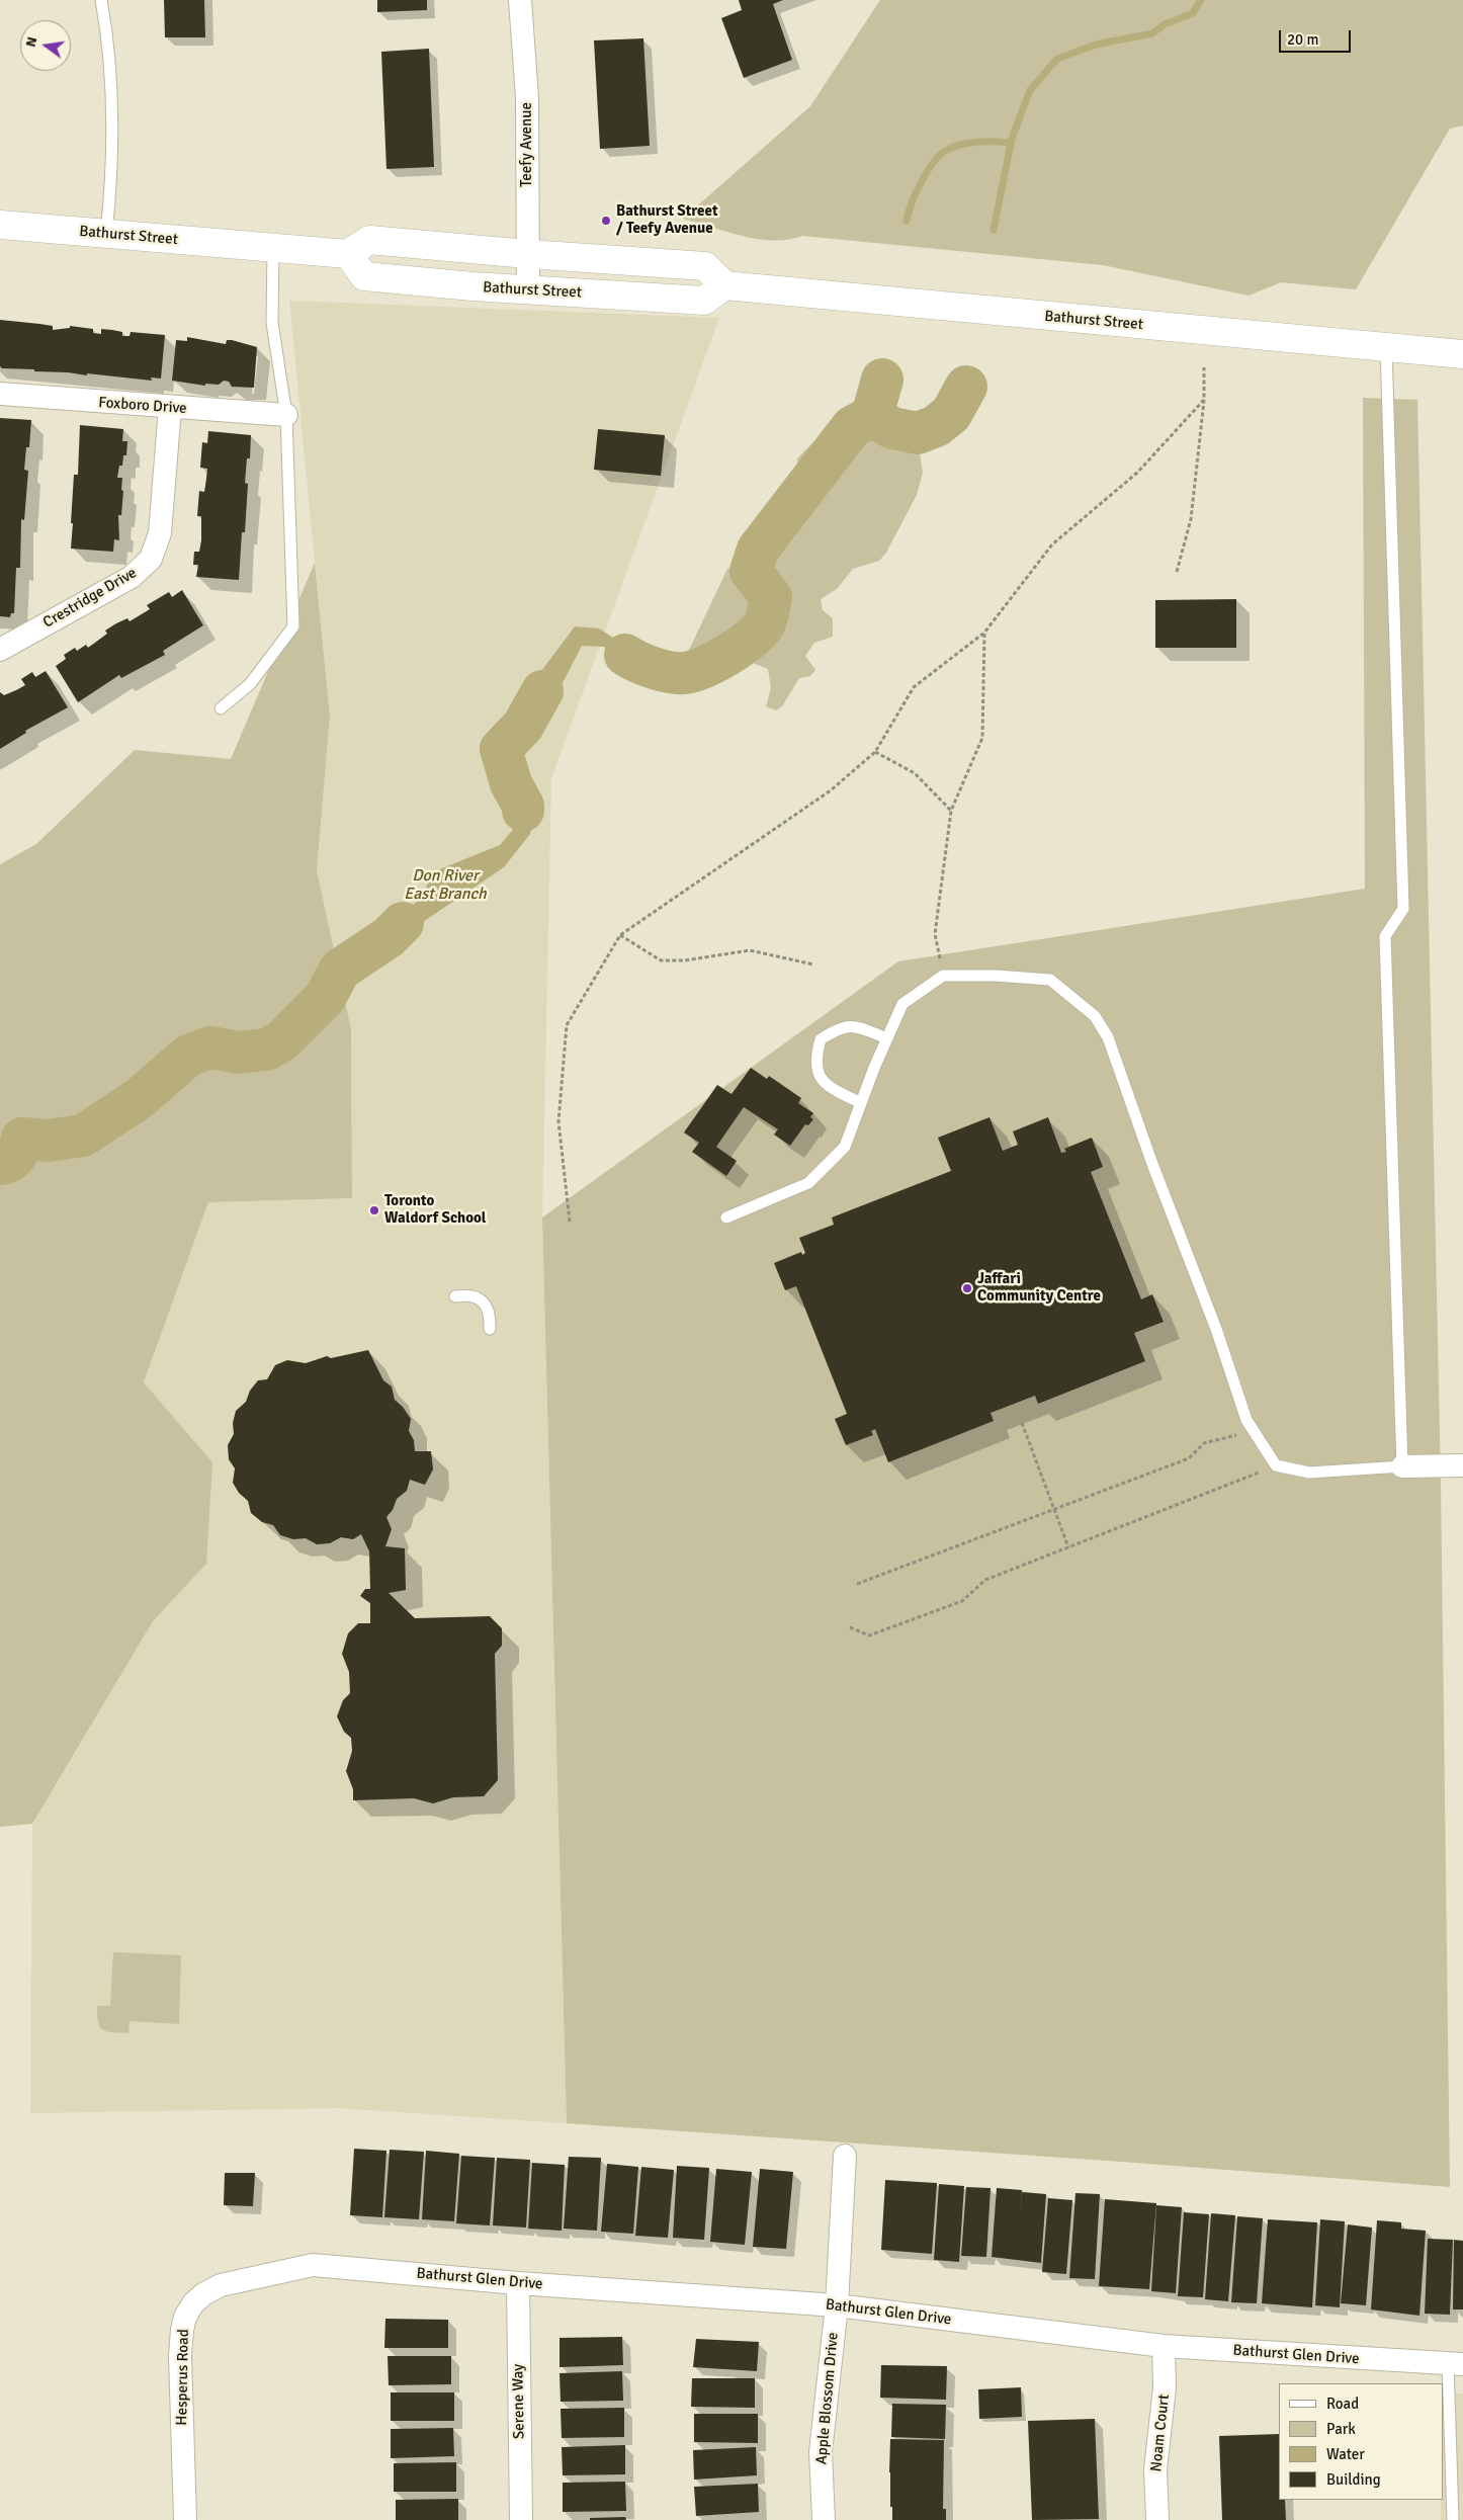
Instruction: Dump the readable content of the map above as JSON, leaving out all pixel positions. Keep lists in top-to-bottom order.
{
  "streets": {
    "main road": ["Bathurst Street"],
    "street": [
      "Teefy Avenue",
      "Foxboro Drive",
      "Crestridge Drive",
      "Bathurst Glen Drive",
      "Hesperus Road",
      "Apple Blossom Drive",
      "Serene Way",
      "Noam Court"
    ]
  },
  "crossings": [
    ["Teefy Avenue", "Bathurst Street"],
    ["Foxboro Drive", "Crestridge Drive"],
    ["Bathurst Glen Drive", "Hesperus Road"],
    ["Bathurst Glen Drive", "Apple Blossom Drive"],
    ["Bathurst Glen Drive", "Serene Way"],
    ["Bathurst Glen Drive", "Noam Court"]
  ],
  "water": ["Don River East Branch"],
  "places": ["Bathurst Street / Teefy Avenue", "Toronto Waldorf School", "Jaffari Community Centre"],
  "legend": [
    "Road",
    "Park",
    "Water",
    "Building"
  ],
  "scale_bar": "20 m",
  "north": "left"
}
